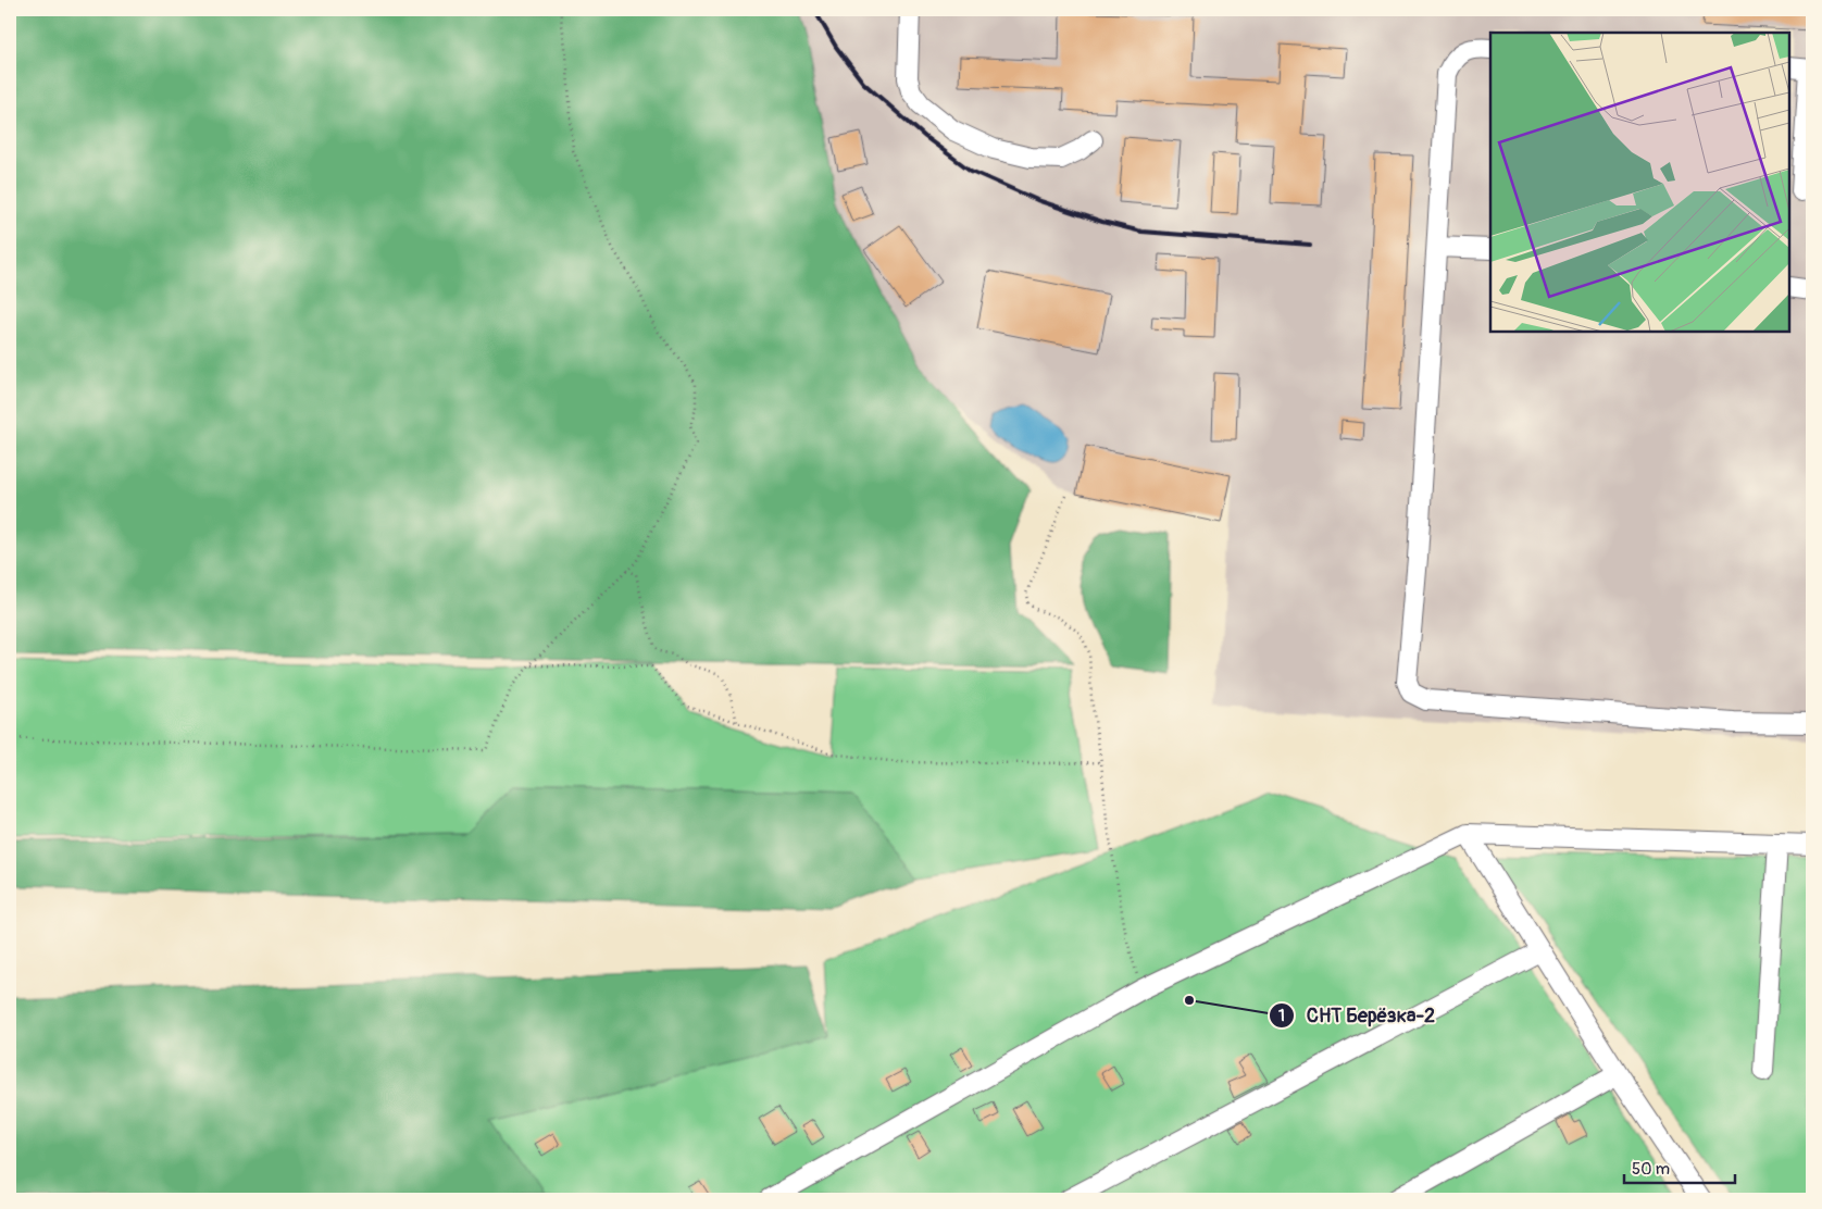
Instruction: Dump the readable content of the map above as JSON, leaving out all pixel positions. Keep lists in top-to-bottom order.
{
  "places": ["СНТ Берёзка-2"],
  "scale_bar": "50 m"
}
